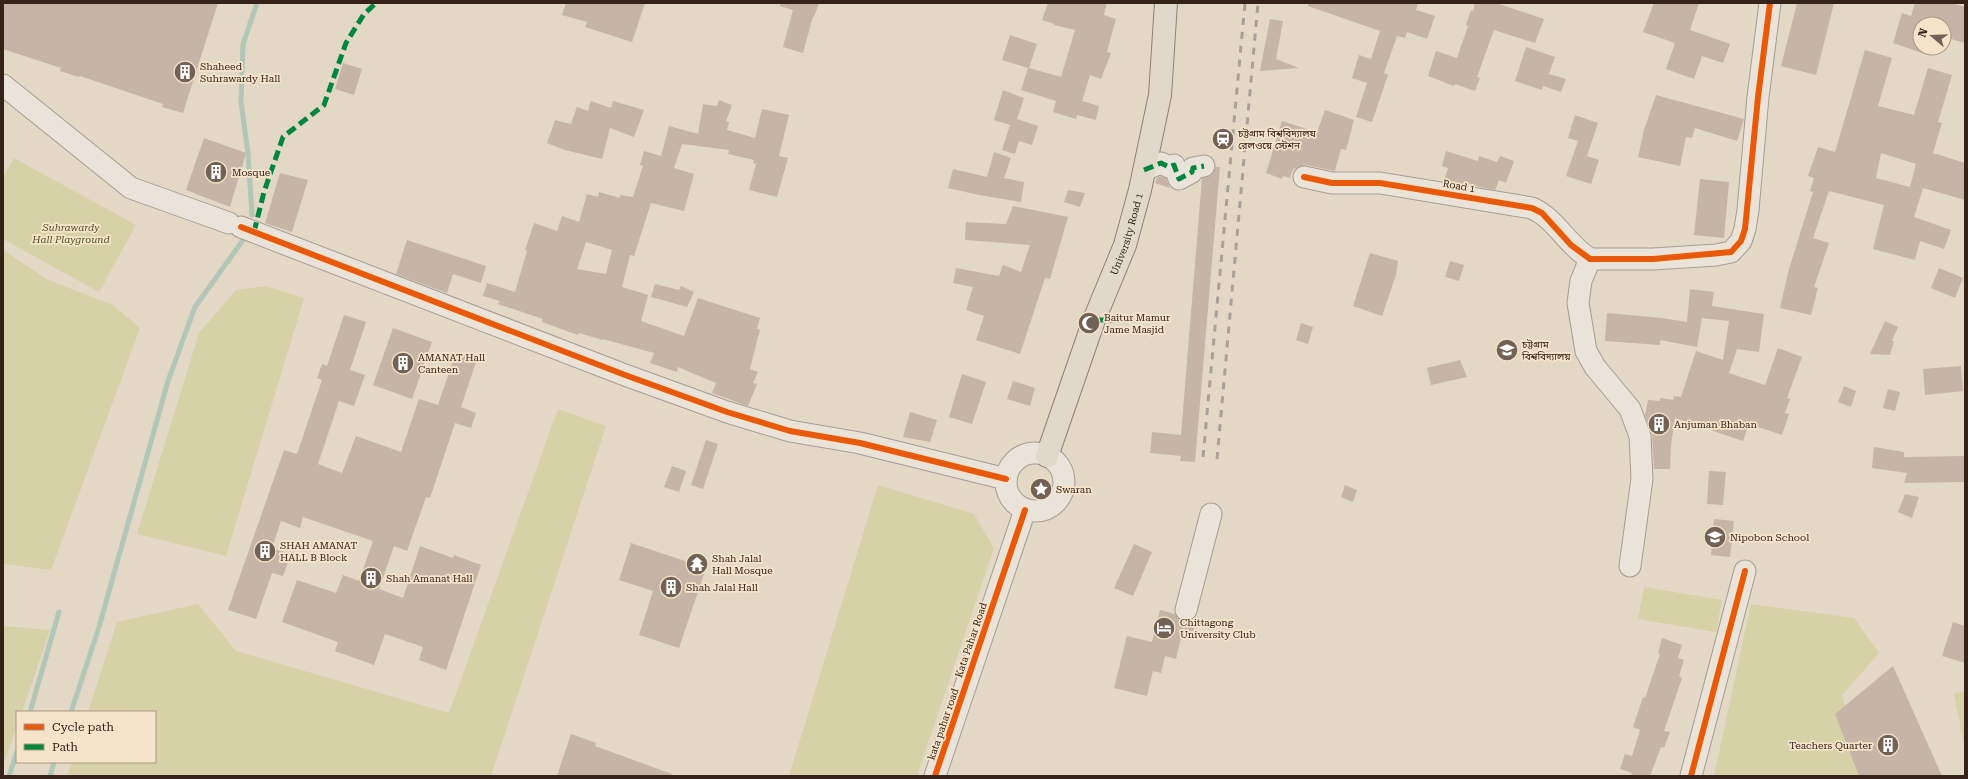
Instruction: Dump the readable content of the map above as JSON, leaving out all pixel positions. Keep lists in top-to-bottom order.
{
  "streets": {
    "main road": ["University Road 1"],
    "street": ["Road 1", "Kata Pahar Road", "kata pahar road"]
  },
  "crossings": [
    ["University Road 1", "Kata Pahar Road"],
    ["Kata Pahar Road", "kata pahar road"]
  ],
  "parks": ["Suhrawardy Hall Playground"],
  "places": {
    "building": [
      "Shaheed Suhrawardy Hall",
      "Mosque",
      "AMANAT Hall Canteen",
      "Anjuman Bhaban",
      "SHAH AMANAT HALL B Block",
      "Shah Amanat Hall",
      "Shah Jalal Hall",
      "Teachers Quarter"
    ],
    "station": ["চট্টগ্রাম বিশ্ববিদ্যালয় রেলওয়ে স্টেশন"],
    "mosque": ["Baitur Mamur Jame Masjid"],
    "school or university": ["চট্টগ্রাম বিশ্ববিদ্যালয়", "Nipobon School"],
    "place": ["Swaran"],
    "temple": ["Shah Jalal Hall Mosque"],
    "hotel": ["Chittagong University Club"]
  },
  "legend": ["Cycle path", "Path"],
  "north": "left"
}
